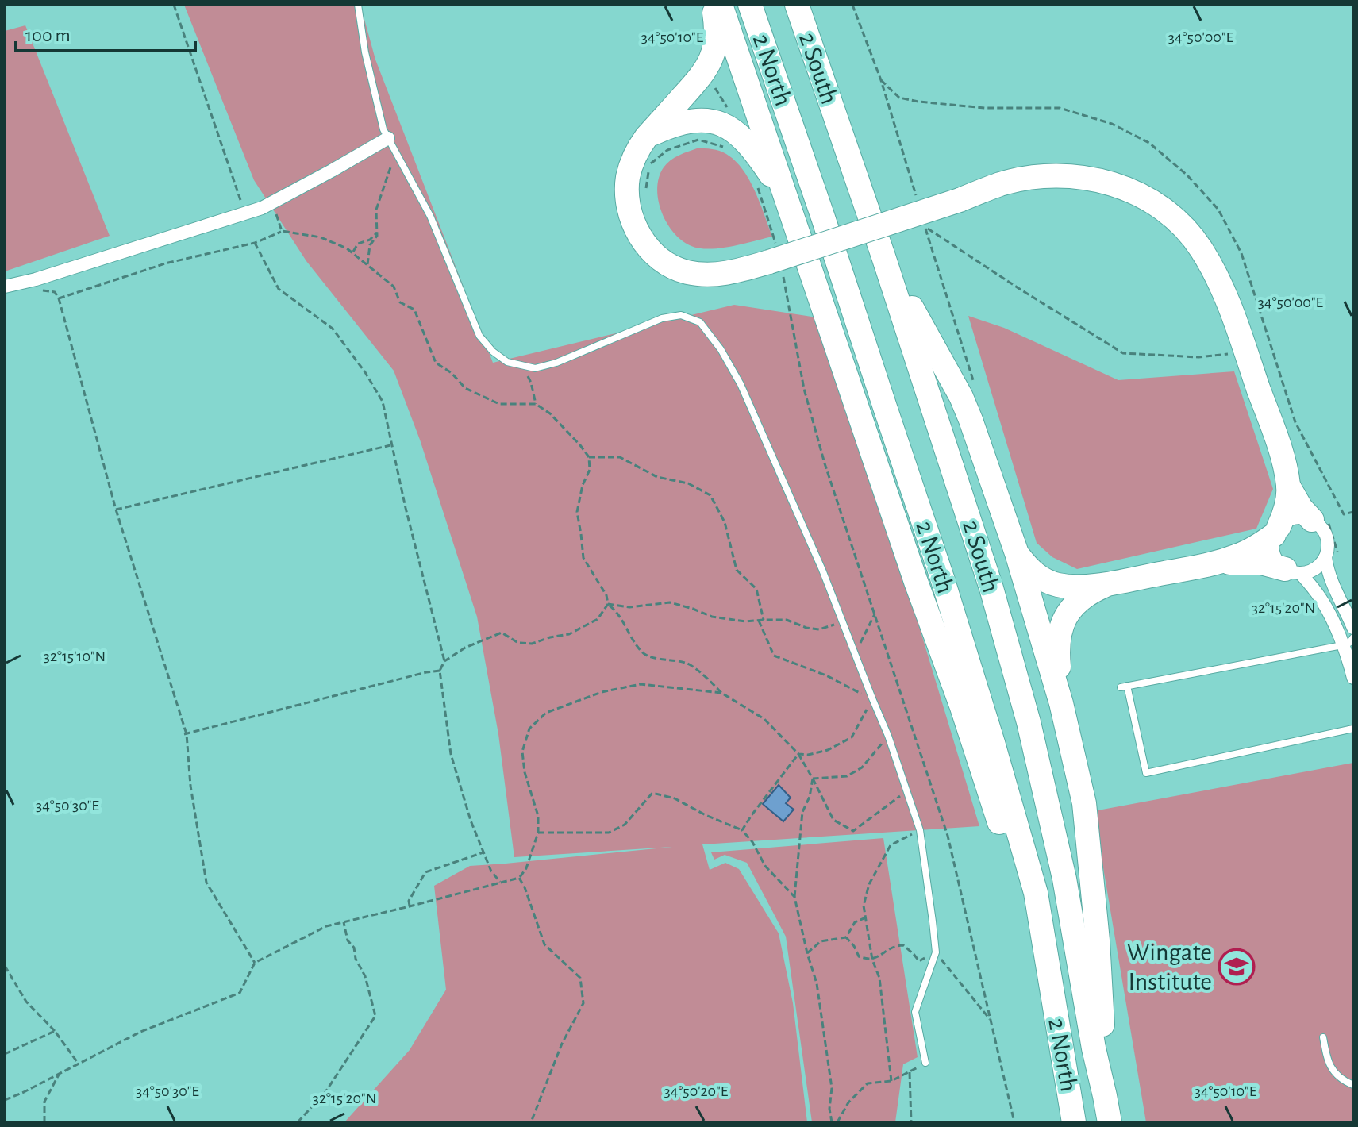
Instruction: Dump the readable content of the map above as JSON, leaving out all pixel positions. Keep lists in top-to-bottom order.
{
  "streets": {
    "highway": ["2 South", "2 North"]
  },
  "places": {
    "school or university": ["Wingate Institute"]
  },
  "scale_bar": "100 m",
  "coordinates": [
    "34°50'10\"E",
    "34°50'00\"E",
    "32°15'20\"N",
    "32°15'10\"N",
    "34°50'30\"E",
    "34°50'20\"E"
  ]
}
